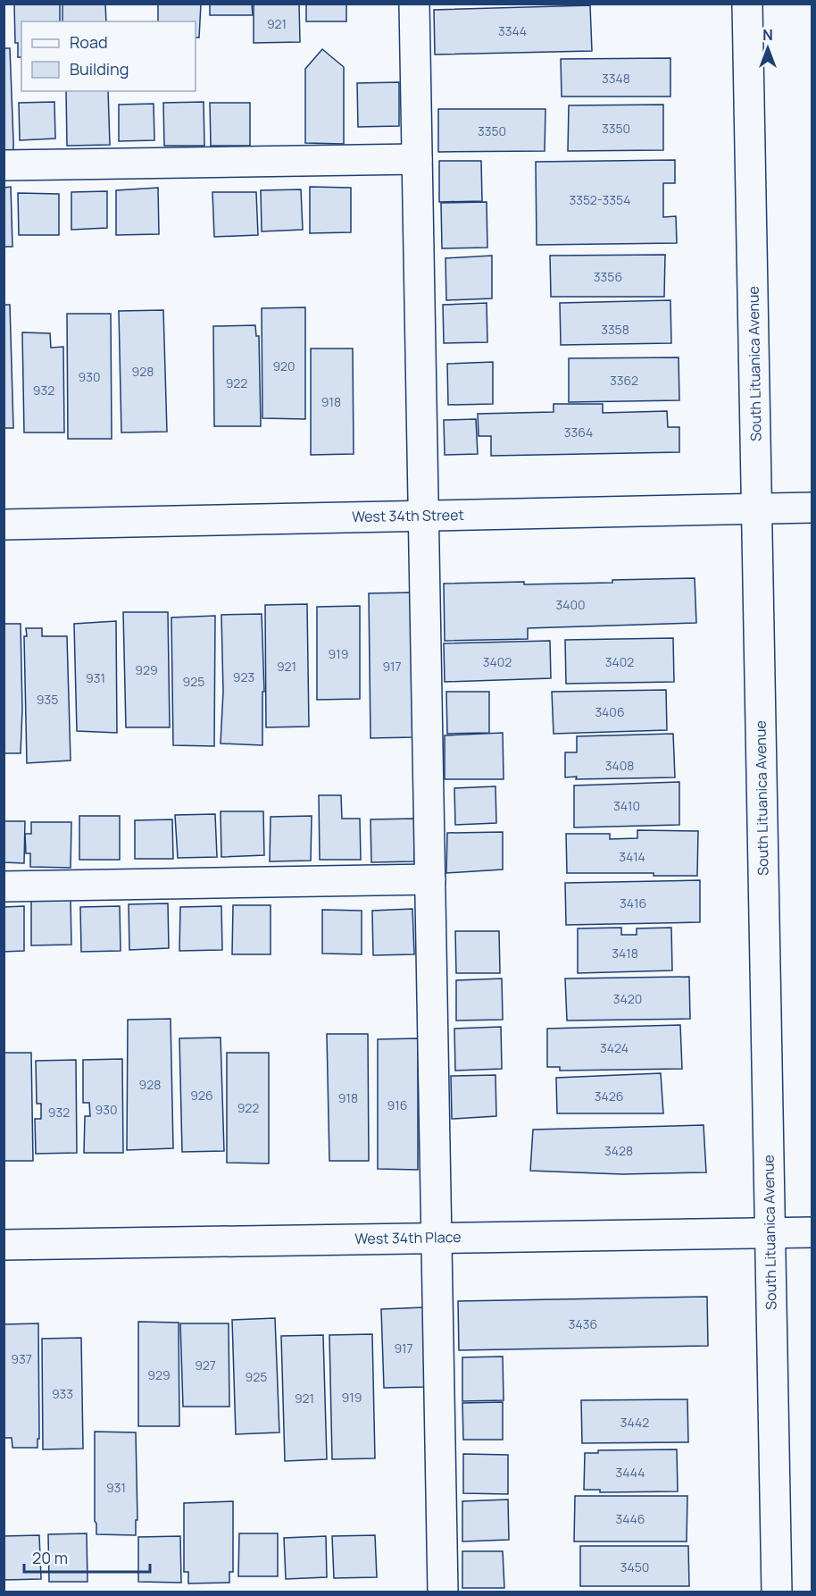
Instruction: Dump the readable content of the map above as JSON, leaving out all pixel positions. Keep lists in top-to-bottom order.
{
  "streets": {
    "street": ["South Lituanica Avenue", "West 34th Street", "West 34th Place"]
  },
  "crossings": [
    ["South Lituanica Avenue", "West 34th Street"],
    ["South Lituanica Avenue", "West 34th Place"]
  ],
  "house_numbers": [
    "921",
    "3344",
    "3348",
    "3350",
    "3350",
    "3352-3354",
    "3356",
    "3358",
    "920",
    "928",
    "930",
    "3362",
    "922",
    "932",
    "918",
    "3364",
    "3400",
    "919",
    "3402",
    "3402",
    "921",
    "917",
    "929",
    "923",
    "931",
    "925",
    "935",
    "3406",
    "3408",
    "3410",
    "3414",
    "3416",
    "3418",
    "3420",
    "3424",
    "928",
    "926",
    "3426",
    "918",
    "916",
    "922",
    "930",
    "932",
    "3428",
    "3436",
    "917",
    "937",
    "927",
    "929",
    "925",
    "933",
    "919",
    "921",
    "3442",
    "3444",
    "931",
    "3446",
    "3450"
  ],
  "legend": ["Road", "Building"],
  "scale_bar": "20 m",
  "north": "top"
}
